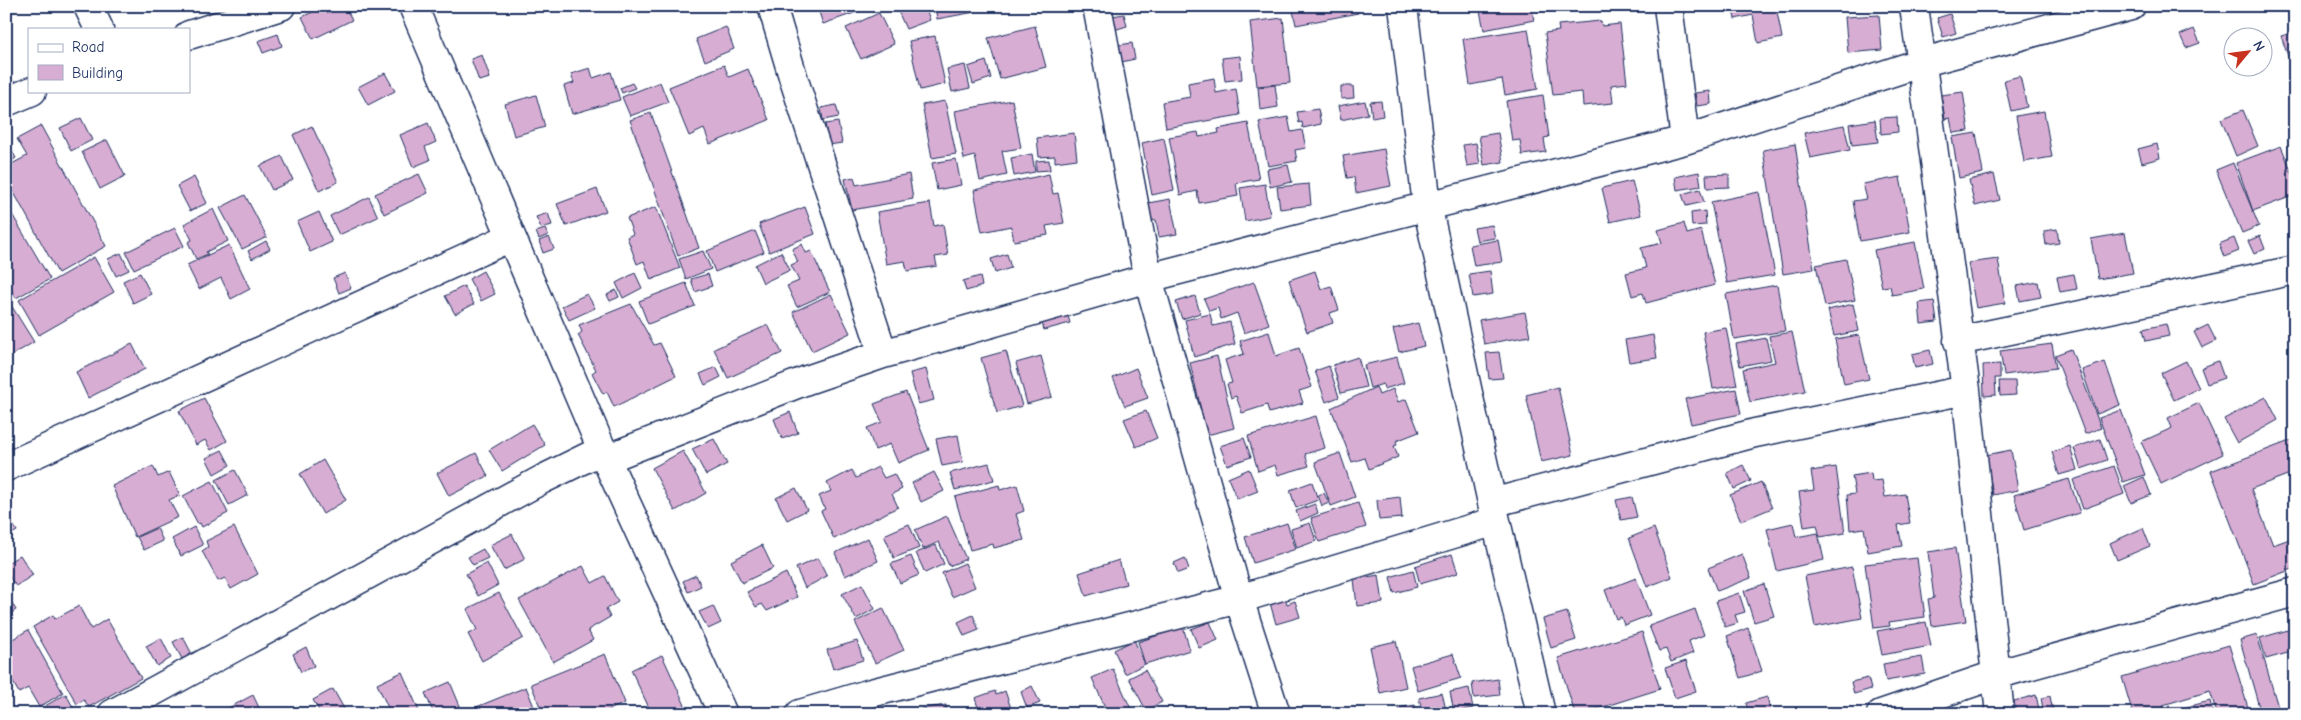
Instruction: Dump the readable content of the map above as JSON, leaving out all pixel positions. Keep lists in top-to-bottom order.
{
  "legend": ["Road", "Building"],
  "north": "top right"
}
